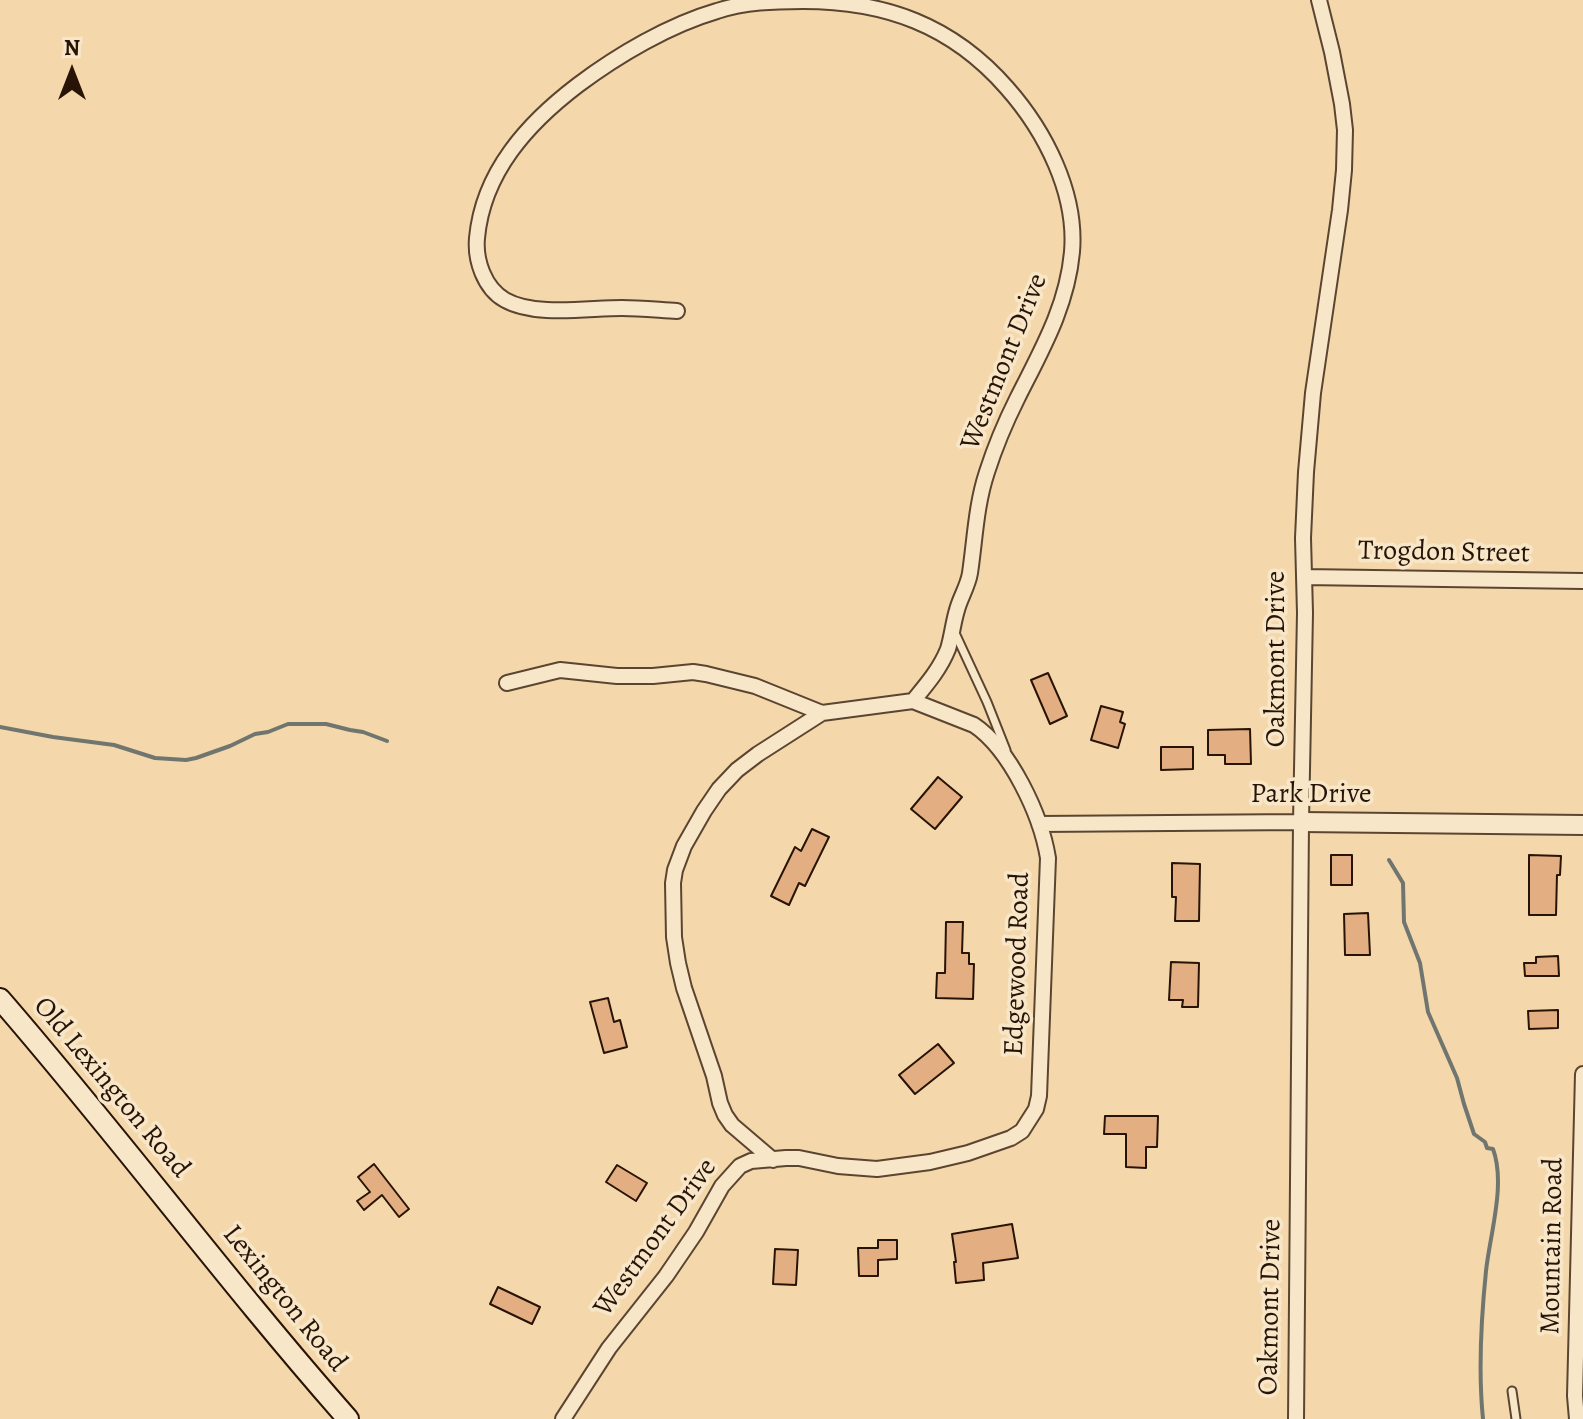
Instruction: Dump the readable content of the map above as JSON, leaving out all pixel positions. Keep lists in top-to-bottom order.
{
  "streets": {
    "main road": ["Old Lexington Road", "Lexington Road"],
    "street": [
      "Westmont Drive",
      "Trogdon Street",
      "Oakmont Drive",
      "Park Drive",
      "Edgewood Road",
      "Mountain Road"
    ]
  },
  "crossings": [
    ["Westmont Drive", "Edgewood Road"],
    ["Trogdon Street", "Oakmont Drive"],
    ["Oakmont Drive", "Park Drive"],
    ["Park Drive", "Edgewood Road"],
    ["Old Lexington Road", "Lexington Road"]
  ],
  "north": "top"
}
